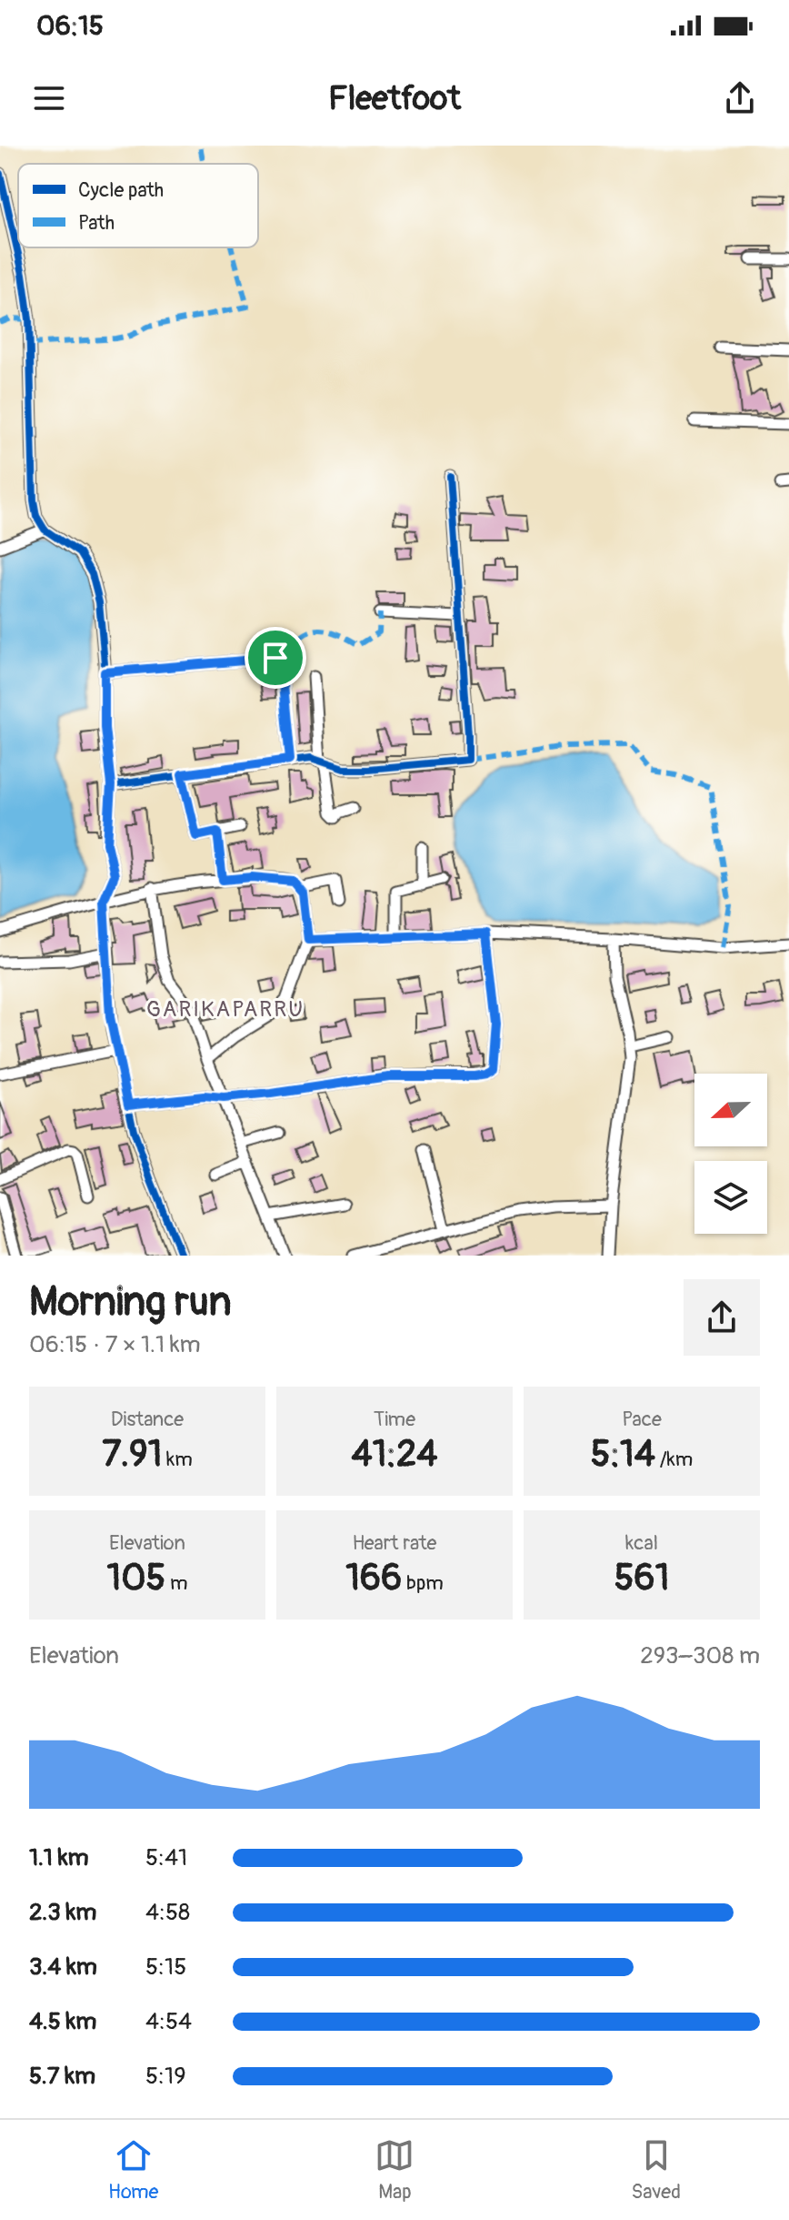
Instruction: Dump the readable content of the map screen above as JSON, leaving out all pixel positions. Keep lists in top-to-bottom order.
{
  "districts": ["GARIKAPARRU"],
  "legend": ["Cycle path", "Path"],
  "north": "left",
  "page": {
    "status": "06:15",
    "header": "Fleetfoot",
    "heading": ["Morning run", "06:15 · 7 × 1.1 km"],
    "stats": [
      ["Distance", "7.91 km"],
      ["Time", "41:24"],
      ["Pace", "5:14 /km"],
      ["Elevation", "105 m"],
      ["Heart rate", "166 bpm"],
      ["kcal", "561"]
    ],
    "chart": ["Elevation", "293–308 m"],
    "list": [
      {
        "name": "1.1 km",
        "note": "5:41"
      },
      {
        "name": "2.3 km",
        "note": "4:58"
      },
      {
        "name": "3.4 km",
        "note": "5:15"
      },
      {
        "name": "4.5 km",
        "note": "4:54"
      },
      {
        "name": "5.7 km",
        "note": "5:19"
      }
    ],
    "tabs": ["Home", "Map", "Saved"]
  }
}
